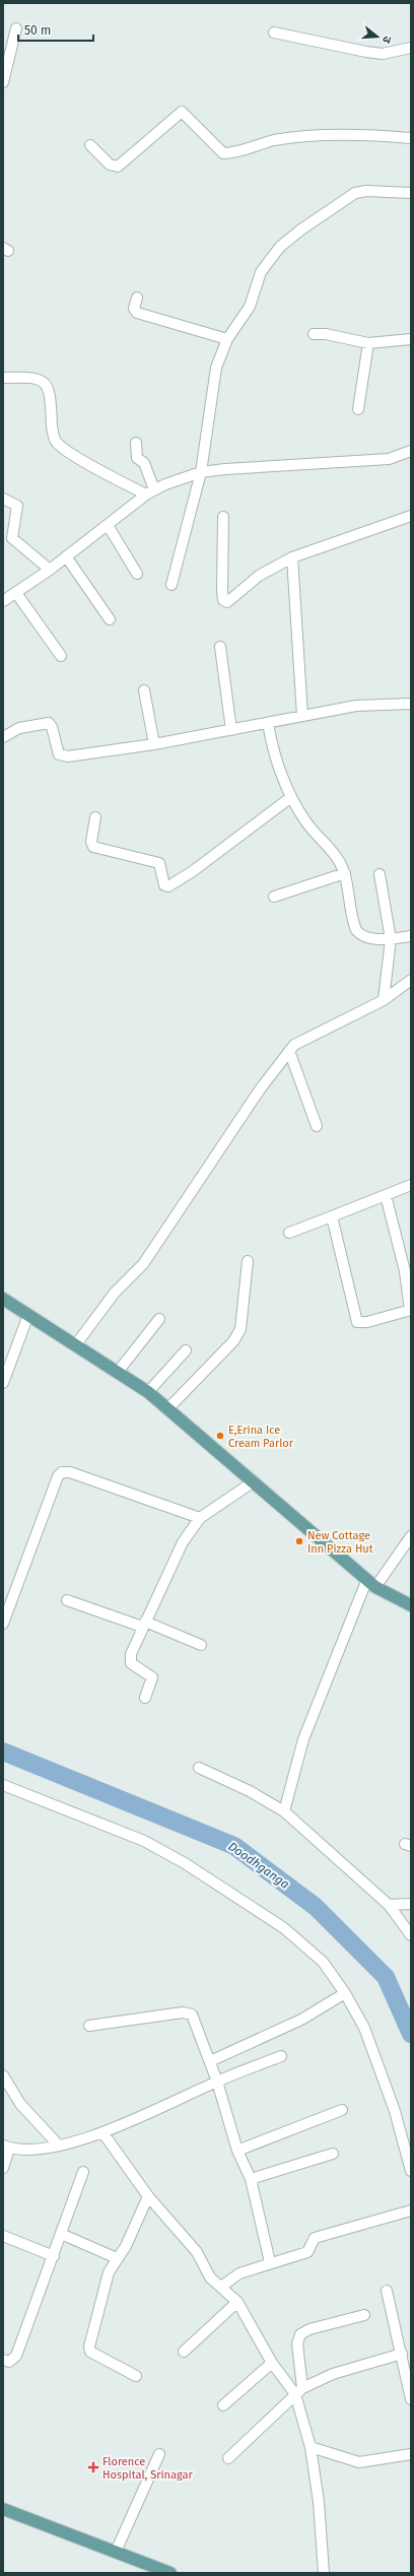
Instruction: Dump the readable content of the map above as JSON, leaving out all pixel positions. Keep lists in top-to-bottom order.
{
  "water": ["Doodhganga"],
  "places": {
    "other": ["E,Erina Ice Cream Parlor", "New Cottage Inn Pizza Hut"],
    "health": ["Florence Hospital, Srinagar"]
  },
  "scale_bar": "50 m",
  "north": "right"
}
